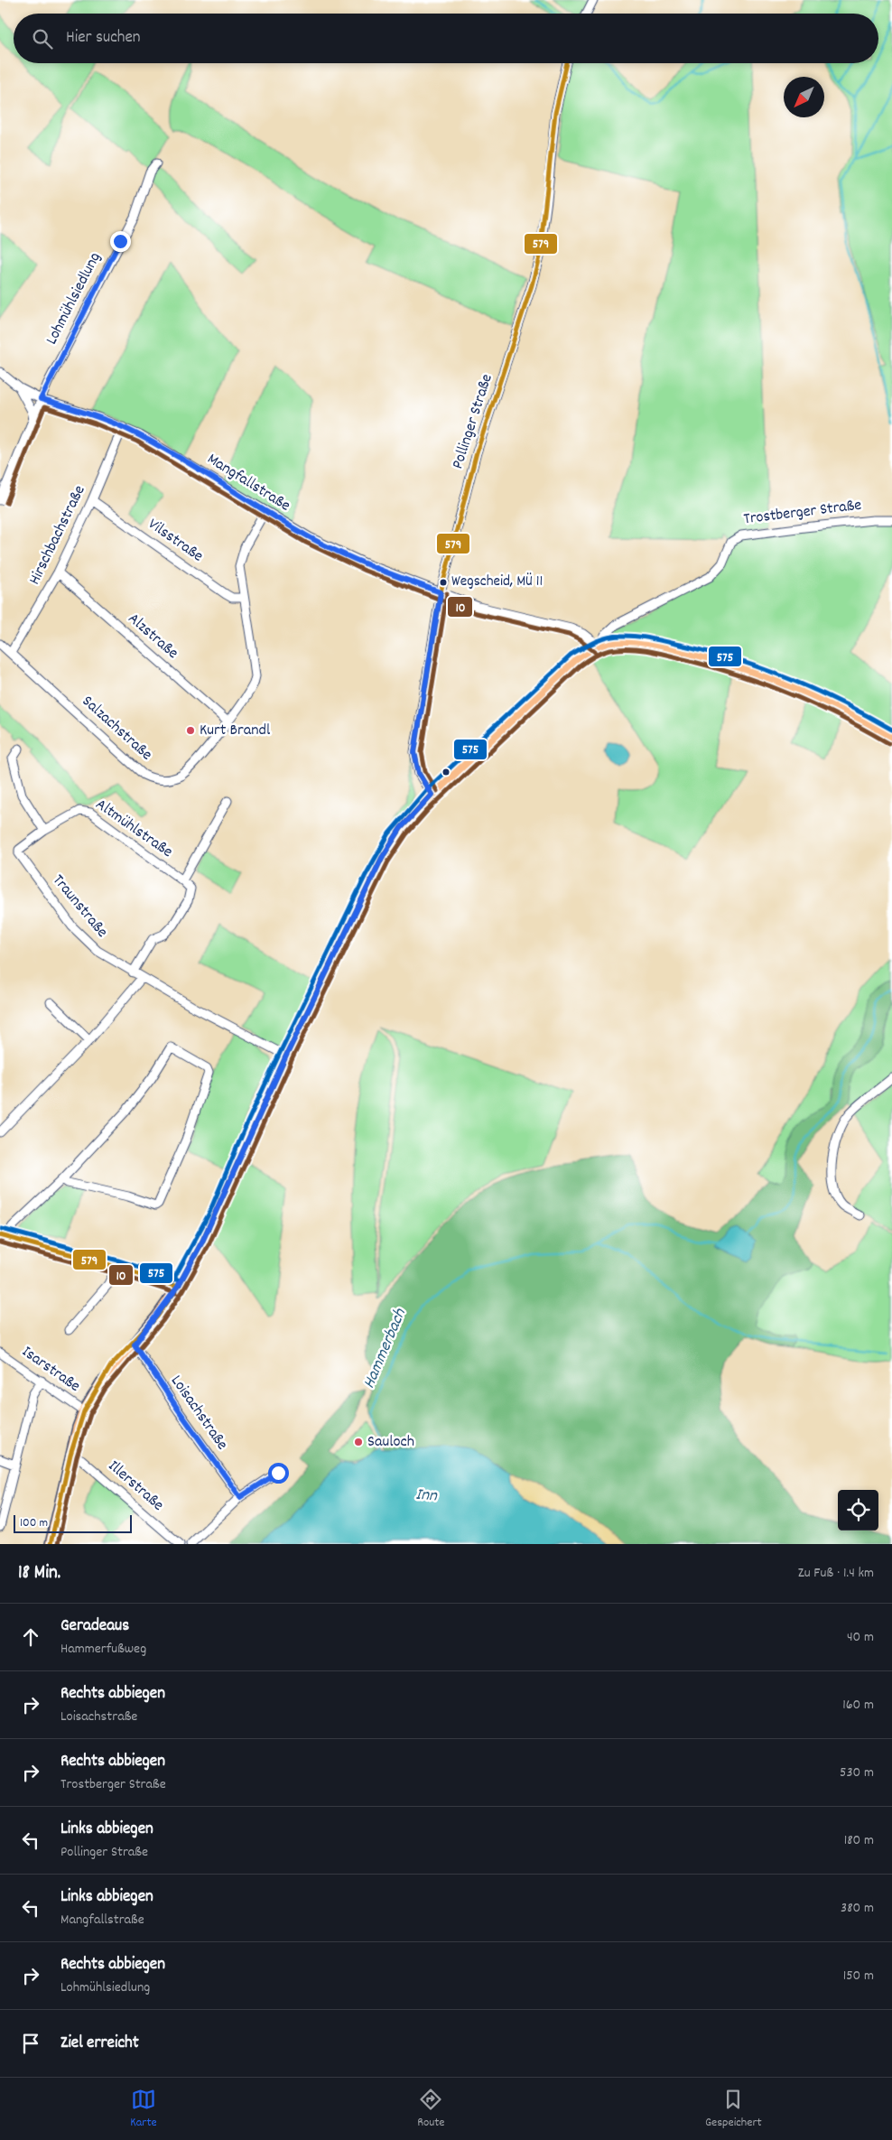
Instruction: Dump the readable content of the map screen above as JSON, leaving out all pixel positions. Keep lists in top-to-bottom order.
{
  "streets": {
    "main road": ["Trostberger Straße"],
    "street": [
      "Lohmühlsiedlung",
      "Pollinger Straße",
      "Mangfallstraße",
      "Hirschbachstraße",
      "Vilsstraße",
      "Alzstraße",
      "Salzachstraße",
      "Altmühlstraße",
      "Traunstraße",
      "Isarstraße",
      "Loisachstraße",
      "Illerstraße"
    ]
  },
  "crossings": [
    ["Lohmühlsiedlung", "Mangfallstraße"],
    ["Pollinger Straße", "Mangfallstraße"],
    ["Pollinger Straße", "Trostberger Straße"],
    ["Mangfallstraße", "Trostberger Straße"],
    ["Mangfallstraße", "Hirschbachstraße"],
    ["Mangfallstraße", "Salzachstraße"],
    ["Trostberger Straße", "Traunstraße"],
    ["Trostberger Straße", "Isarstraße"],
    ["Trostberger Straße", "Loisachstraße"],
    ["Trostberger Straße", "Illerstraße"],
    ["Hirschbachstraße", "Vilsstraße"],
    ["Hirschbachstraße", "Alzstraße"],
    ["Hirschbachstraße", "Salzachstraße"],
    ["Vilsstraße", "Salzachstraße"],
    ["Alzstraße", "Salzachstraße"],
    ["Altmühlstraße", "Traunstraße"]
  ],
  "water": ["Hammerbach", "Inn"],
  "places": ["Wegscheid, MÜ 11", "Kurt Brandl", "Sauloch"],
  "lines": ["transit line 579", "transit line 10", "transit line 575"],
  "scale_bar": "100 m",
  "north": "bottom left",
  "page": {
    "search": "Hier suchen",
    "scale": "100 m",
    "heading": ["18 Min.", "Zu Fuß · 1.4 km"],
    "list": [
      ["Geradeaus", "Hammerfußweg", "40 m"],
      ["Rechts abbiegen", "Loisachstraße", "160 m"],
      ["Rechts abbiegen", "Trostberger Straße", "530 m"],
      ["Links abbiegen", "Pollinger Straße", "180 m"],
      ["Links abbiegen", "Mangfallstraße", "380 m"],
      ["Rechts abbiegen", "Lohmühlsiedlung", "150 m"],
      "Ziel erreicht"
    ],
    "nav": ["Karte", "Route", "Gespeichert"]
  }
}
